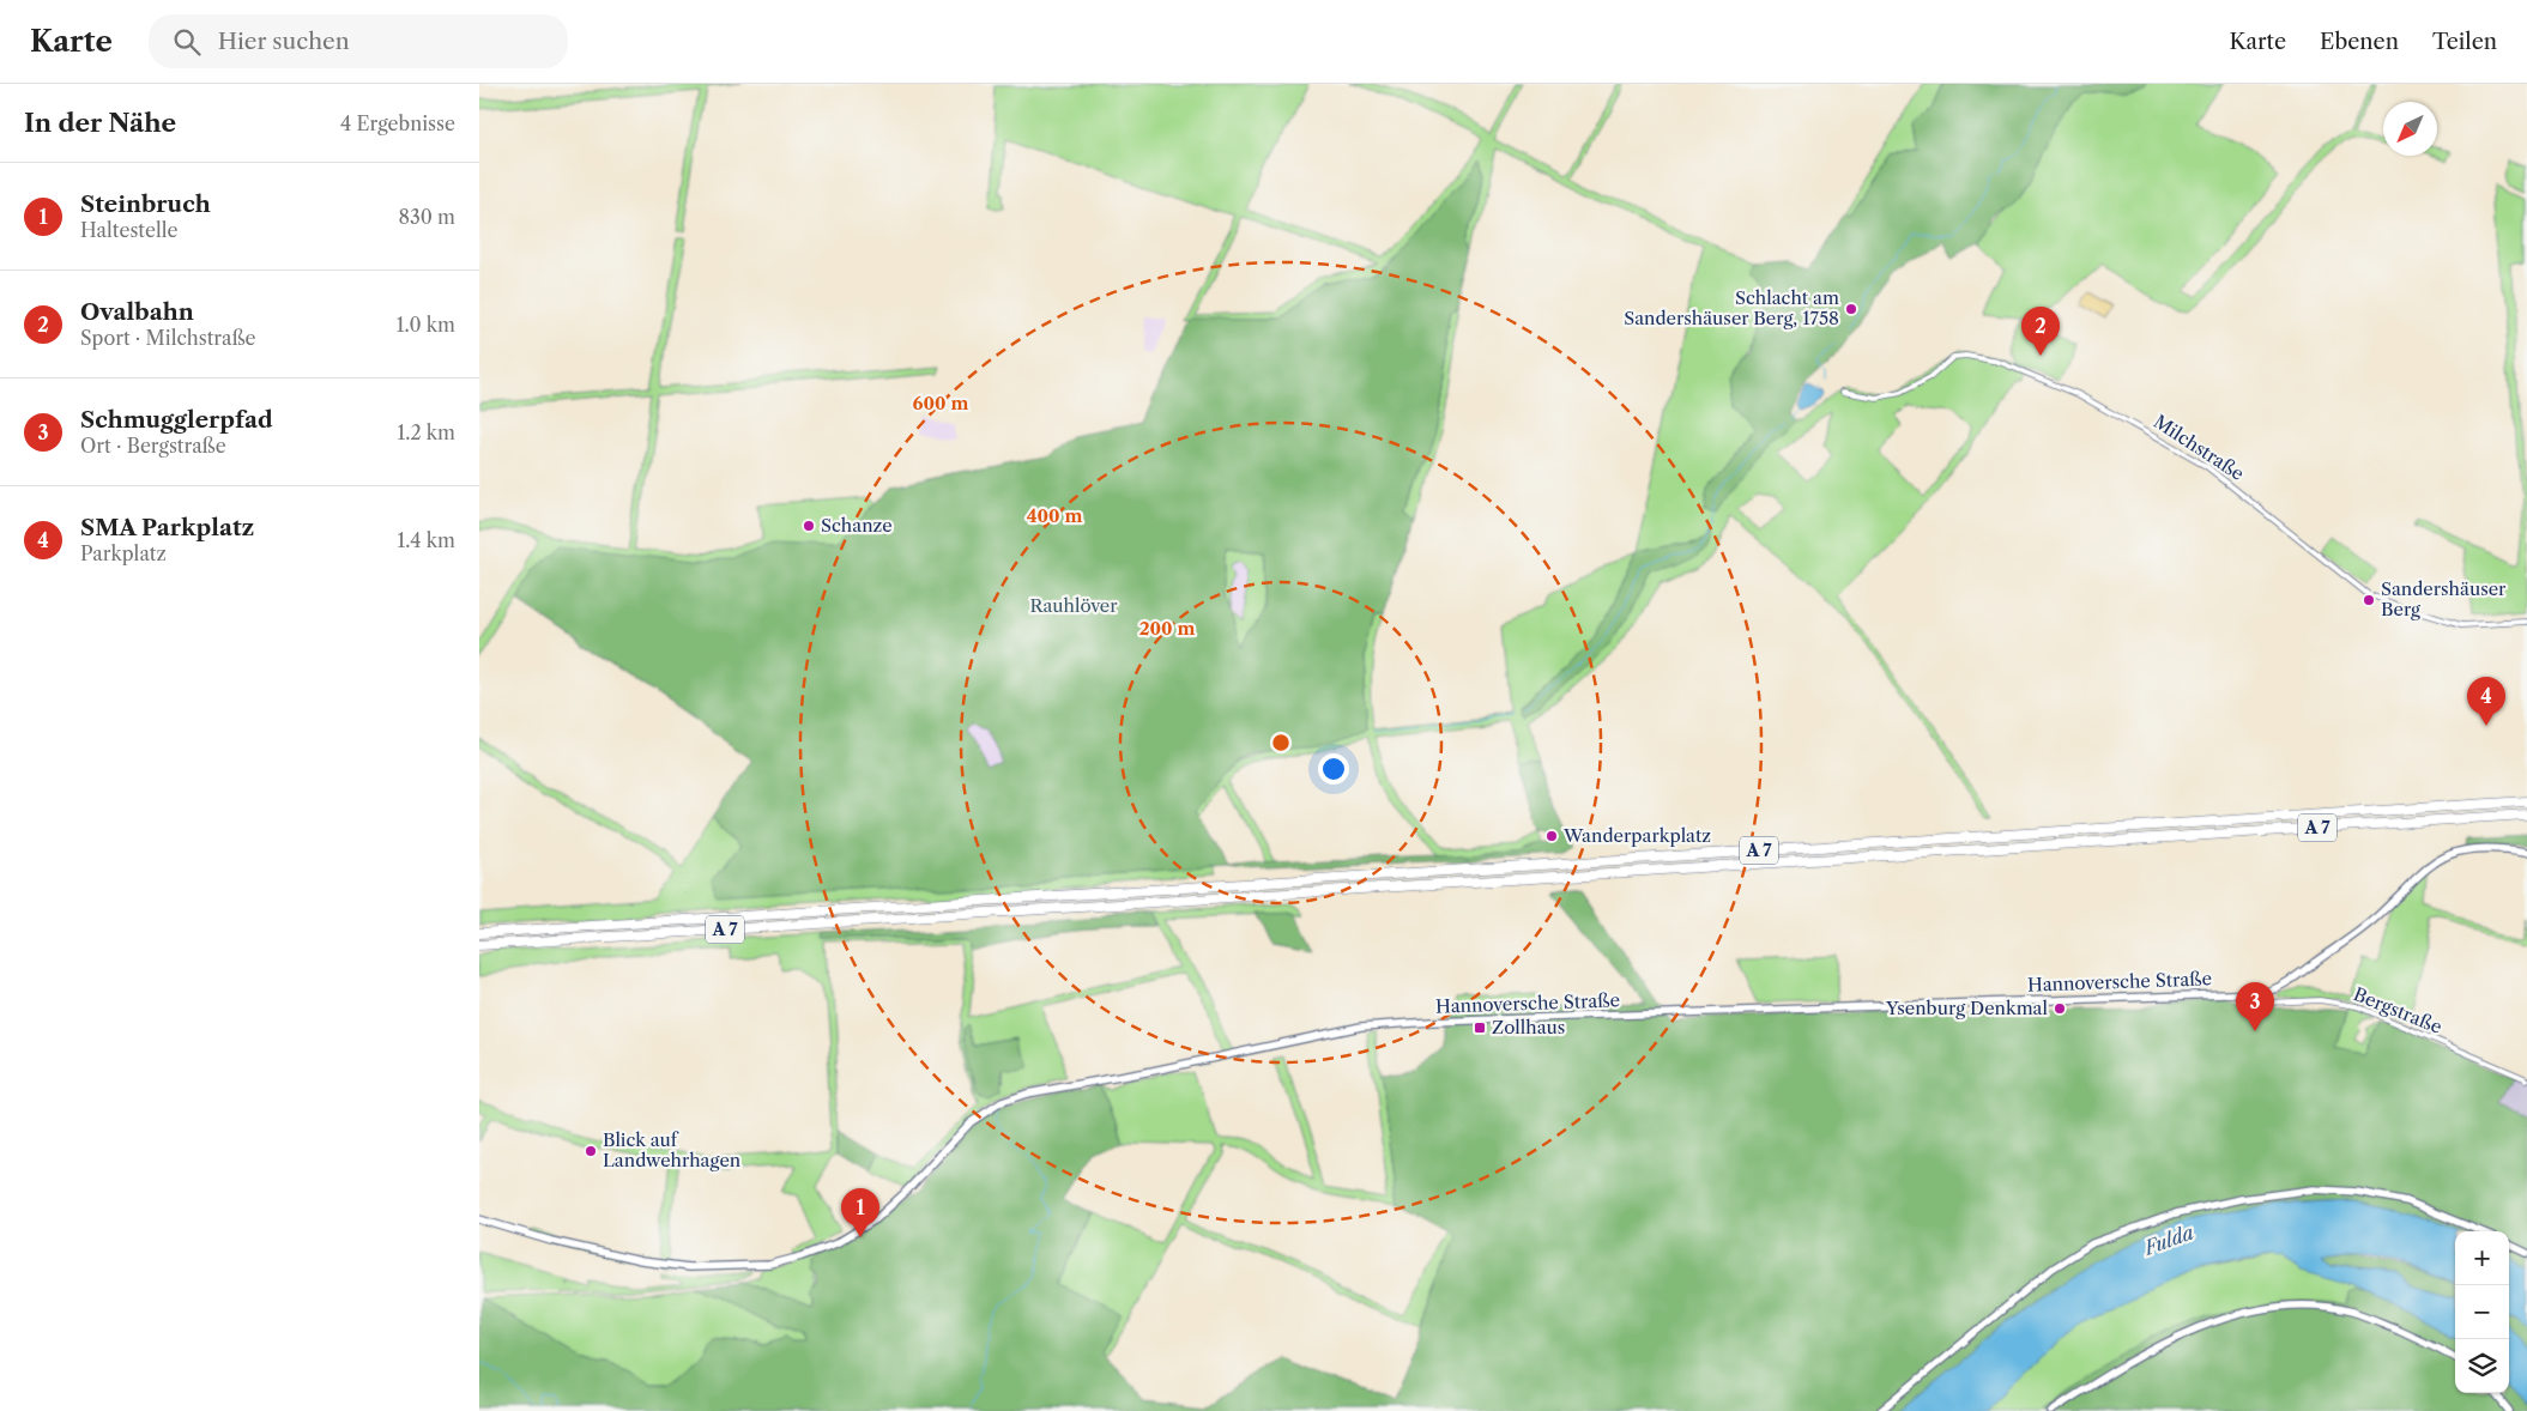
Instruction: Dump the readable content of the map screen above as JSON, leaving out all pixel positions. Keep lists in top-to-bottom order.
{
  "streets": {
    "highway": ["A 7"],
    "main road": ["Hannoversche Straße"],
    "street": ["Milchstraße", "Bergstraße"]
  },
  "crossings": [
    ["Hannoversche Straße", "Bergstraße"]
  ],
  "water": ["Fulda"],
  "parks": ["Rauhlöver"],
  "places": {
    "other": [
      "Schlacht am Sandershäuser Berg, 1758",
      "Schanze",
      "Sandershäuser Berg",
      "Wanderparkplatz",
      "Ysenburg Denkmal",
      "Blick auf Landwehrhagen"
    ],
    "transit": ["Zollhaus"]
  },
  "north": "bottom left",
  "page": {
    "header": "Karte",
    "search": "Hier suchen",
    "nav": ["Karte", "Ebenen", "Teilen"],
    "heading": ["In der Nähe", "4 Ergebnisse"],
    "list": [
      {
        "mark": "1",
        "name": "Steinbruch",
        "note": "Haltestelle",
        "value": "830 m"
      },
      {
        "mark": "2",
        "name": "Ovalbahn",
        "note": "Sport · Milchstraße",
        "value": "1.0 km"
      },
      {
        "mark": "3",
        "name": "Schmugglerpfad",
        "note": "Ort · Bergstraße",
        "value": "1.2 km"
      },
      {
        "mark": "4",
        "name": "SMA Parkplatz",
        "note": "Parkplatz",
        "value": "1.4 km"
      }
    ],
    "pins": [
      "2",
      "4",
      "3",
      "1"
    ],
    "map_buttons": ["+", "−"]
  },
  "rings": ["600 m", "400 m", "200 m"]
}
